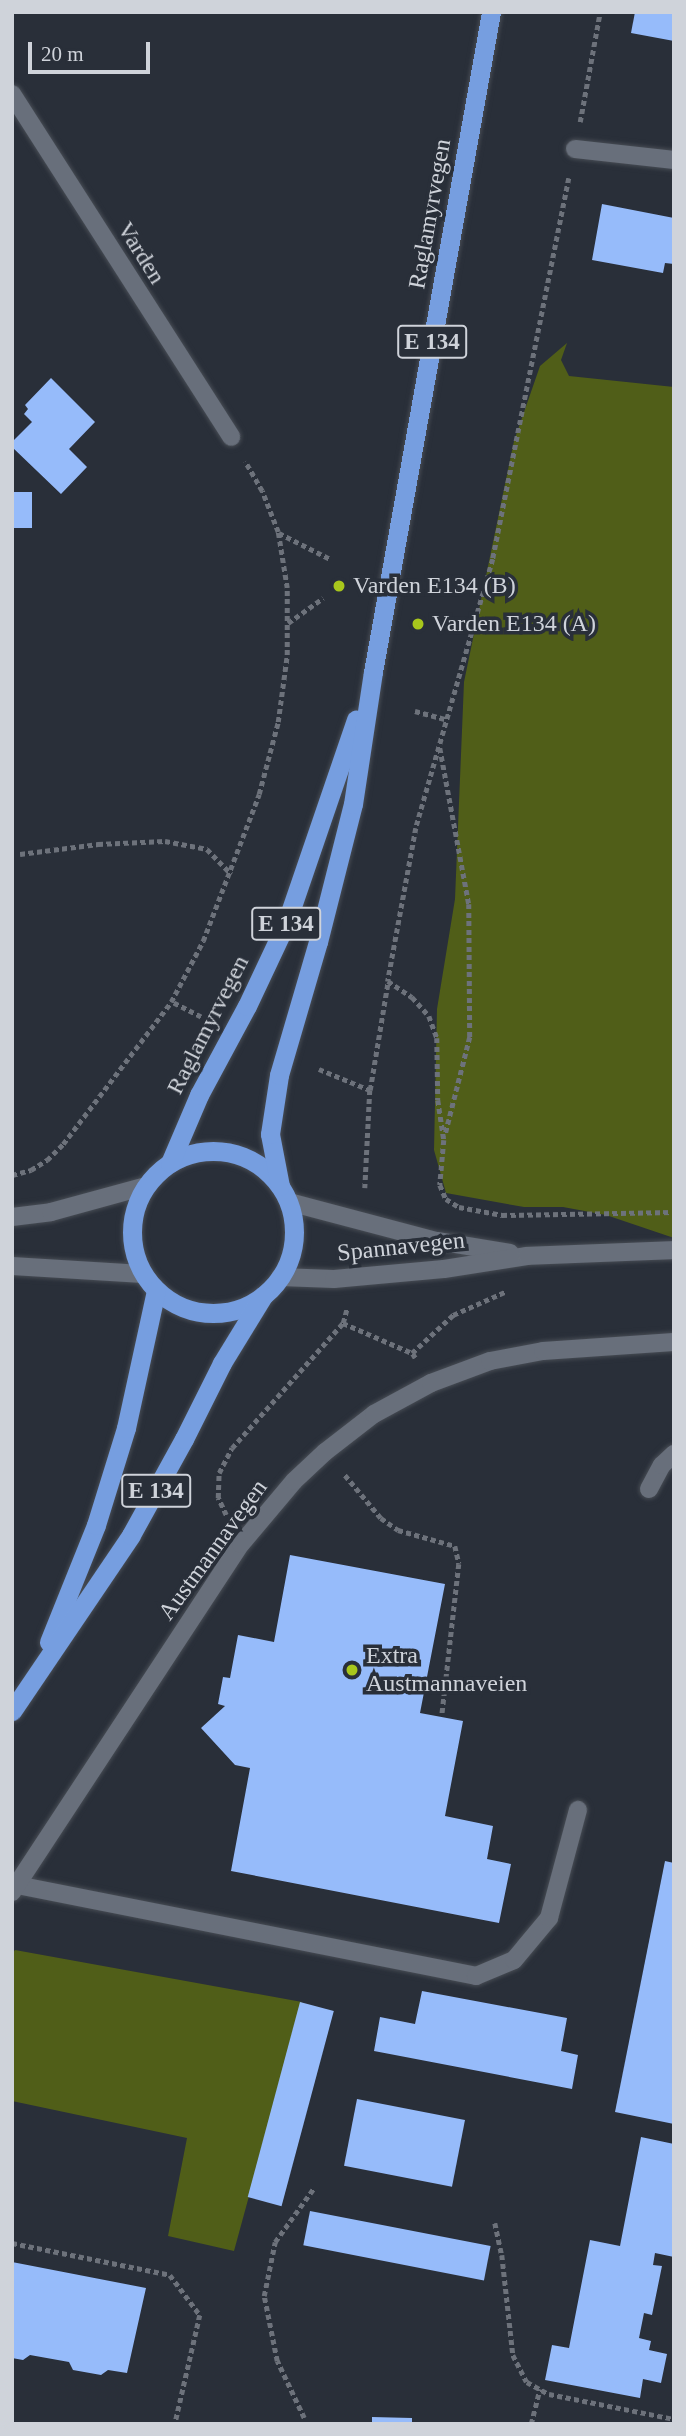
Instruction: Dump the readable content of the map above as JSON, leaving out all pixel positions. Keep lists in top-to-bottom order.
{
  "streets": {
    "highway": ["Raglamyrvegen", "E 134"],
    "street": ["Varden", "Spannavegen", "Austmannavegen"]
  },
  "crossings": [
    ["Raglamyrvegen", "E 134"],
    ["Raglamyrvegen", "Spannavegen"],
    ["E 134", "Spannavegen"]
  ],
  "places": ["Varden E134 (B)", "Varden E134 (A)", "Extra Austmannaveien"],
  "scale_bar": "20 m"
}
